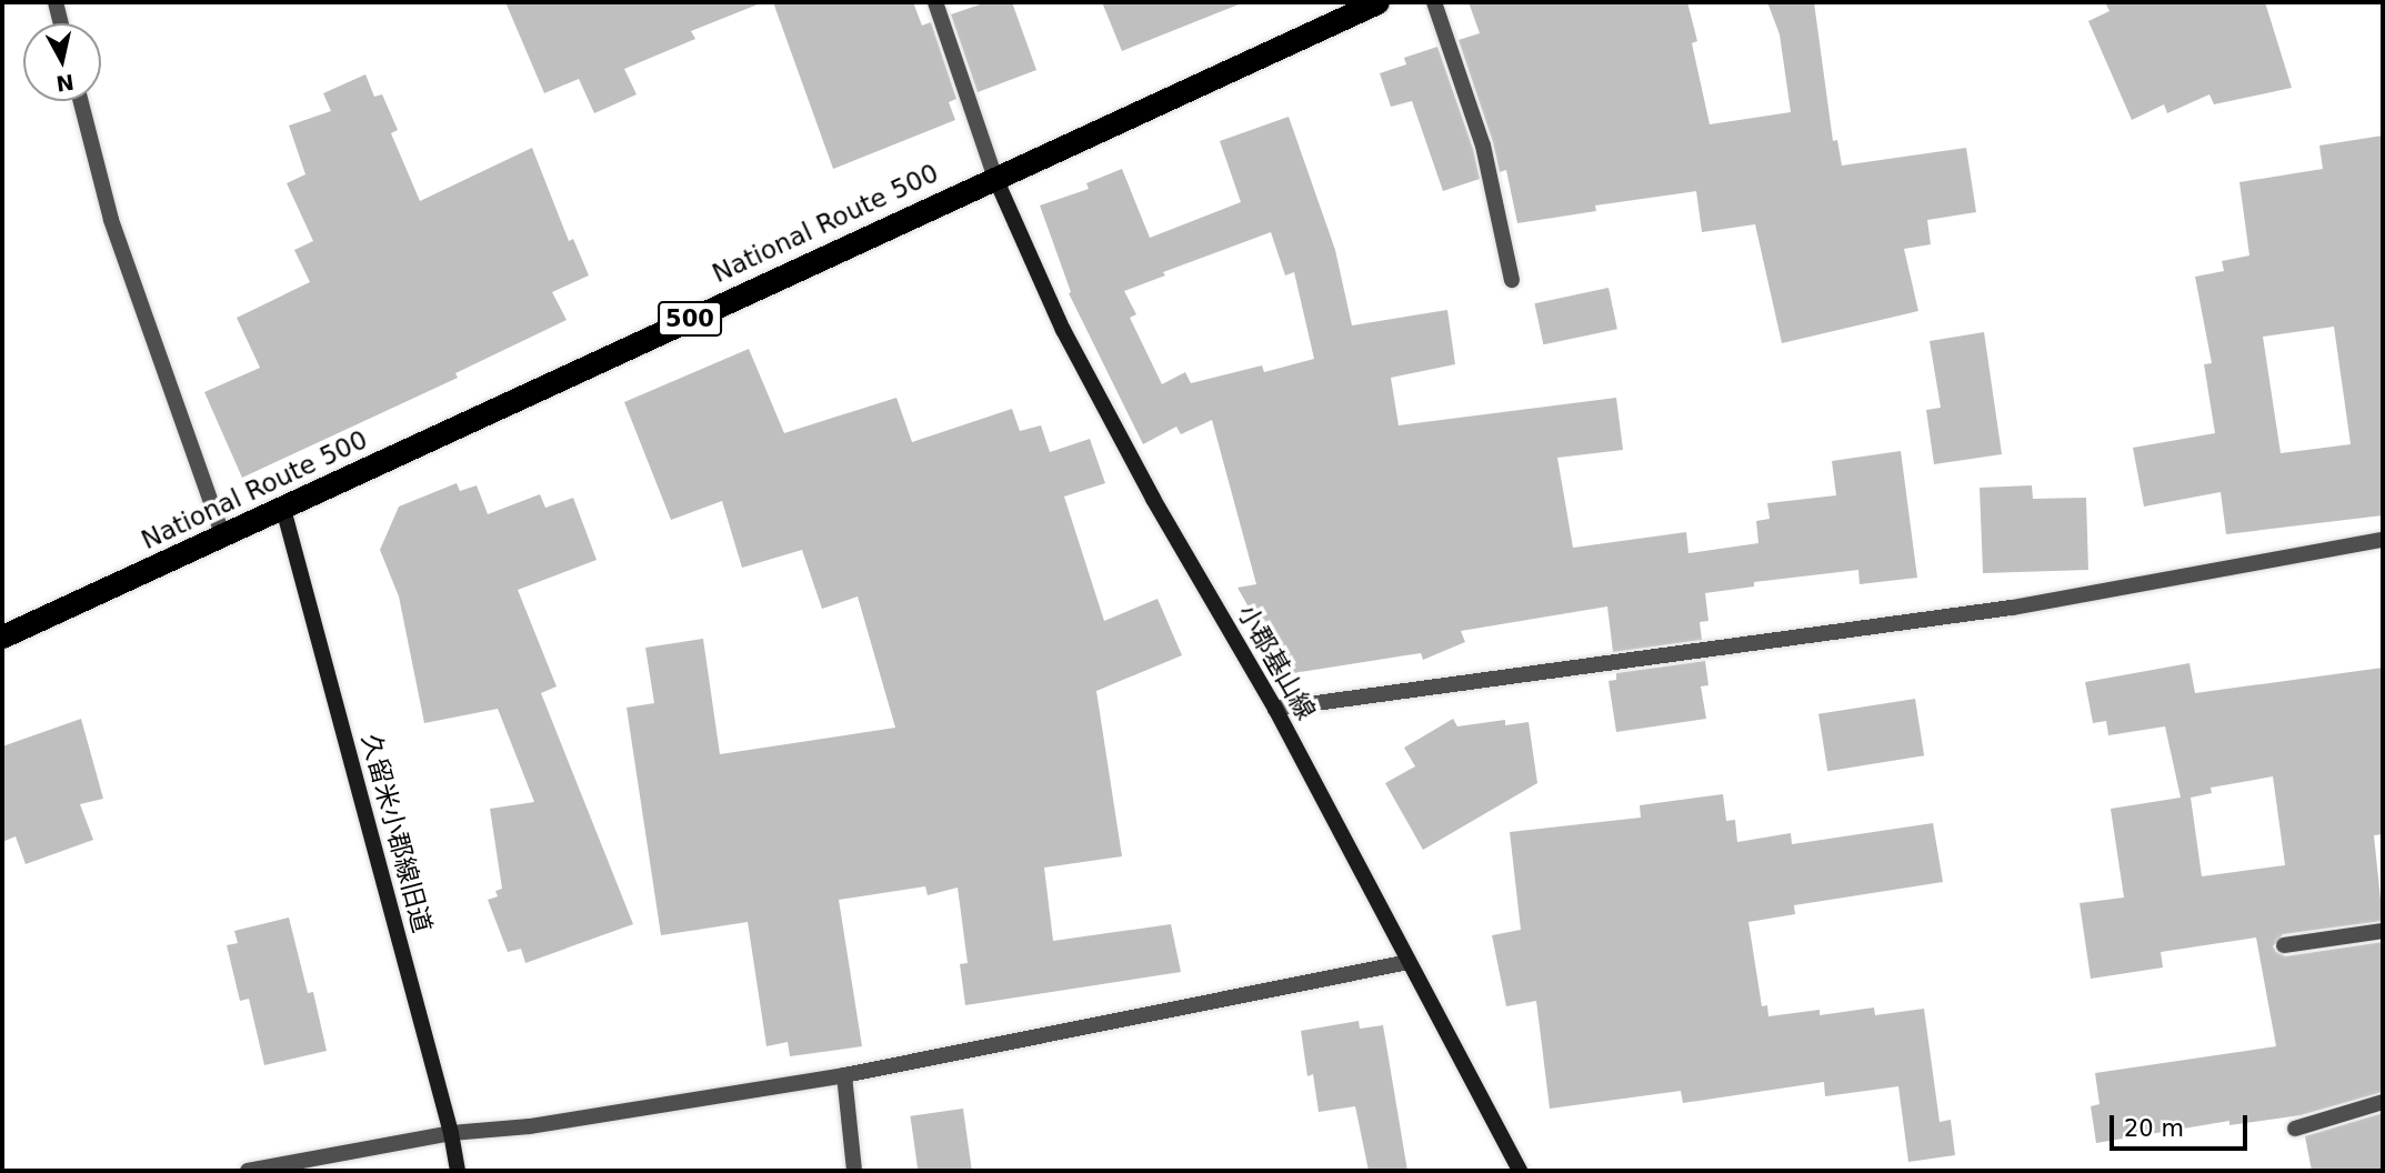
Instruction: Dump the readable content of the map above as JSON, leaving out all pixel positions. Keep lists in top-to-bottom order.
{
  "streets": {
    "highway": ["National Route 500", "500"],
    "main road": ["小郡基山線", "久留米小郡線旧道"]
  },
  "crossings": [
    ["National Route 500", "小郡基山線"],
    ["National Route 500", "久留米小郡線旧道"]
  ],
  "scale_bar": "20 m",
  "north": "bottom"
}
